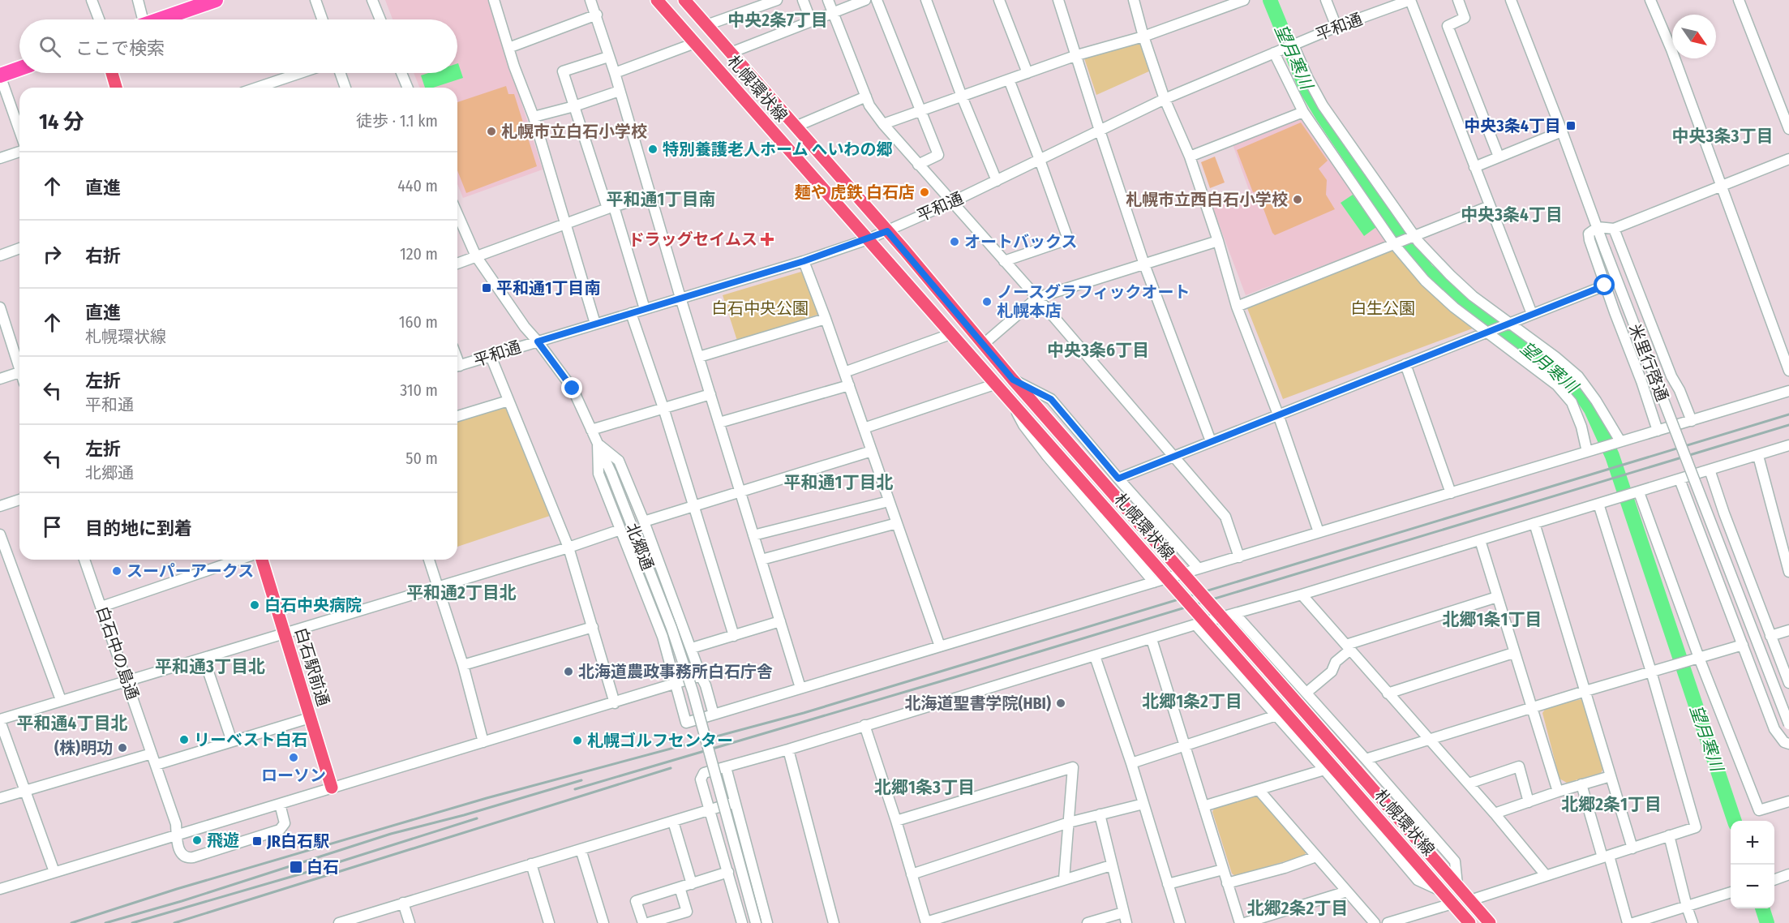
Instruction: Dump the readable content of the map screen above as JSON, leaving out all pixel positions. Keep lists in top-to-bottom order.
{
  "streets": {
    "main road": ["札幌環状線", "白石駅前通"],
    "street": [
      "平和通",
      "米里行啓通",
      "北郷通",
      "白石中の島通"
    ]
  },
  "crossings": [
    ["平和通", "札幌環状線"],
    ["平和通", "北郷通"]
  ],
  "districts": [
    "中央2条7丁目",
    "中央3条3丁目",
    "平和通1丁目南",
    "中央3条4丁目",
    "中央3条6丁目",
    "平和通1丁目北",
    "平和通2丁目北",
    "北郷1条1丁目",
    "平和通3丁目北",
    "北郷1条2丁目",
    "平和通4丁目北",
    "北郷1条3丁目",
    "北郷2条1丁目",
    "北郷2条2丁目"
  ],
  "water": ["望月寒川"],
  "parks": ["白石中央公園", "白生公園"],
  "places": {
    "transit": [
      "中央3条4丁目",
      "平和通1丁目南",
      "JR白石駅",
      "白石"
    ],
    "other": [
      "札幌市立白石小学校",
      "特別養護老人ホーム へいわの郷",
      "麺や 虎鉄 白石店",
      "札幌市立西白石小学校",
      "オートバックス",
      "ノースグラフィックオート 札幌本店",
      "スーパーアークス",
      "白石中央病院",
      "北海道農政事務所白石庁舎",
      "北海道聖書学院(HBI)",
      "リーベスト白石",
      "札幌ゴルフセンター",
      "(株)明功",
      "ローソン",
      "飛遊"
    ],
    "health": ["ドラッグセイムス"]
  },
  "north": "bottom right",
  "page": {
    "search": "ここで検索",
    "heading": ["14 分", "徒歩 · 1.1 km"],
    "list": [
      ["直進", "440 m"],
      ["右折", "120 m"],
      ["直進", "札幌環状線", "160 m"],
      ["左折", "平和通", "310 m"],
      ["左折", "北郷通", "50 m"],
      "目的地に到着"
    ],
    "map_buttons": ["+", "−"]
  }
}
